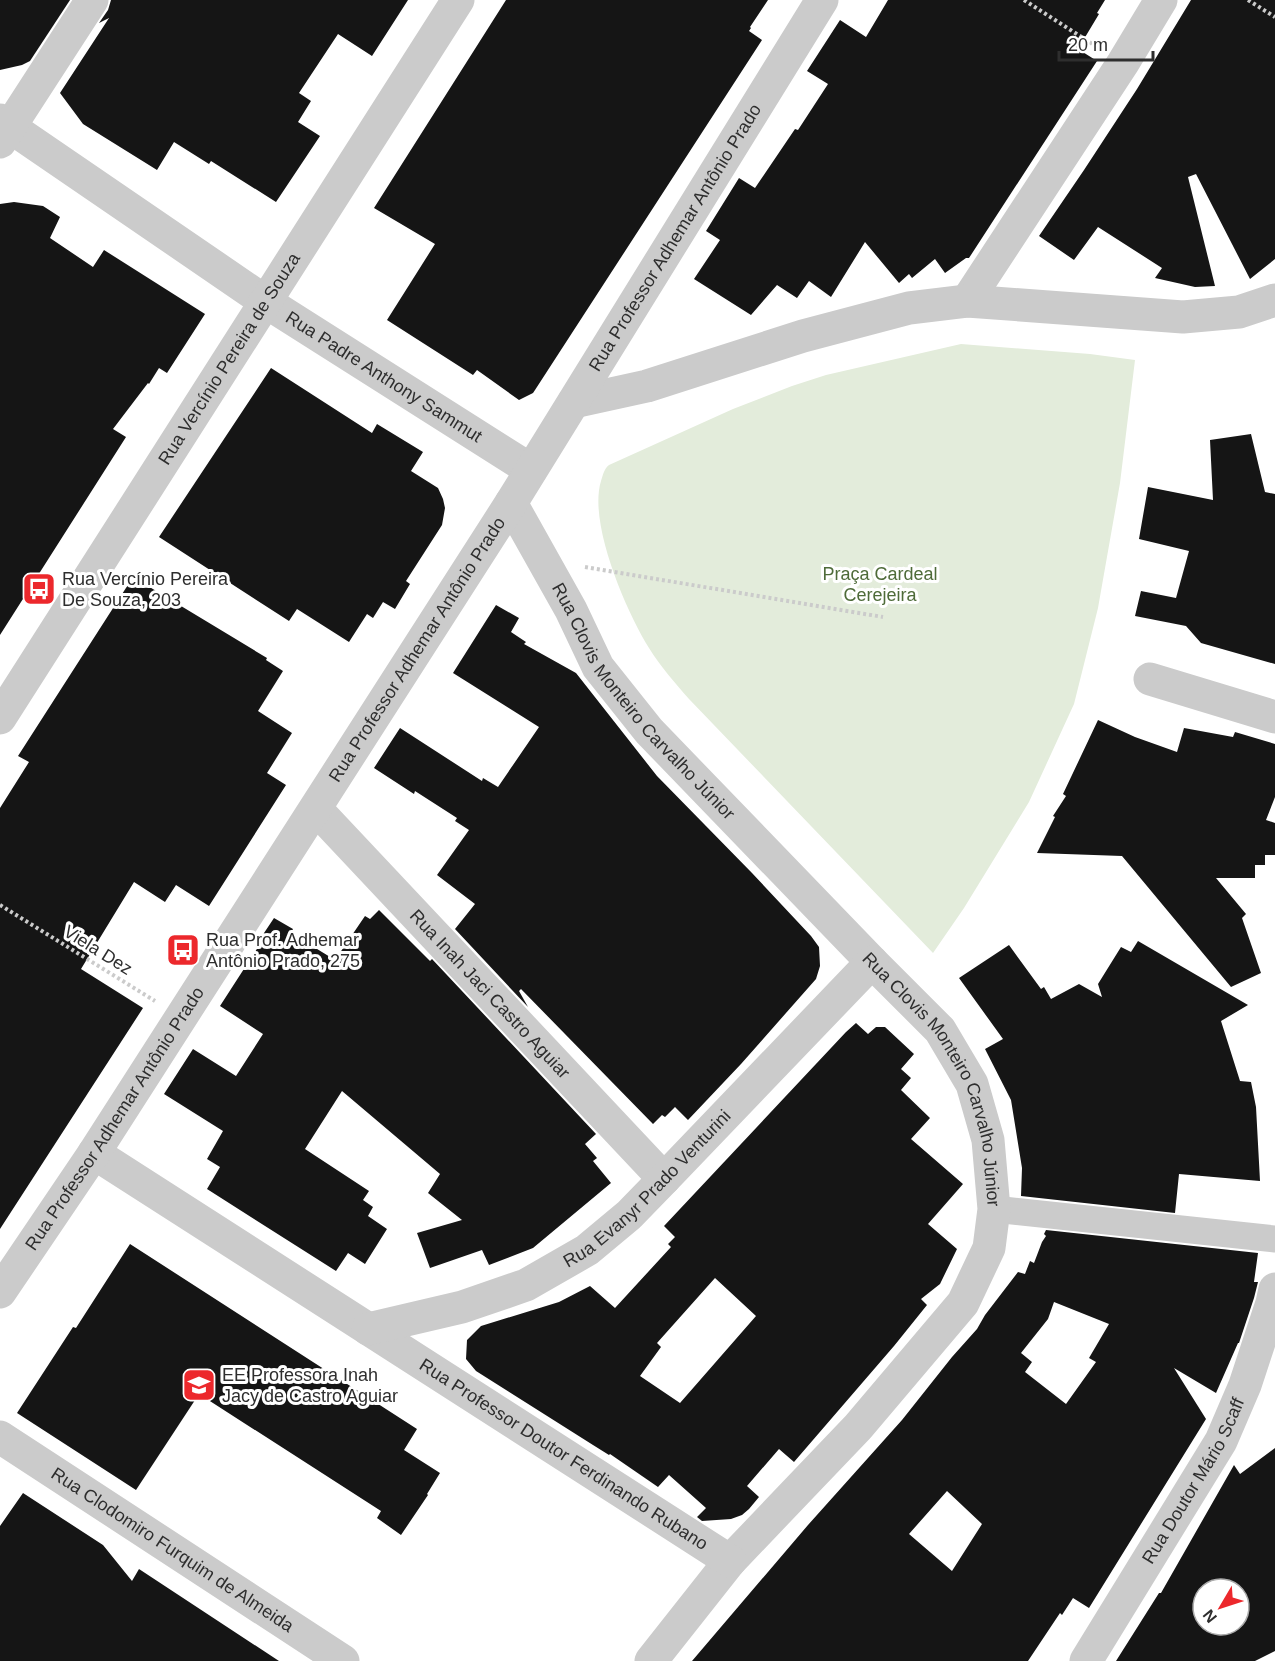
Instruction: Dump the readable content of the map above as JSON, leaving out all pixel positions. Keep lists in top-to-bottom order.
{
  "streets": {
    "street": [
      "Rua Professor Adhemar Antônio Prado",
      "Rua Vercínio Pereira de Souza",
      "Rua Padre Anthony Sammut",
      "Rua Clovis Monteiro Carvalho Júnior",
      "Rua Inah Jaci Castro Aguiar",
      "Rua Evanyr Prado Venturini",
      "Rua Professor Doutor Ferdinando Rubano",
      "Rua Doutor Mário Scaff",
      "Rua Clodomiro Furquim de Almeida"
    ],
    "path": ["Viela Dez"]
  },
  "crossings": [
    ["Rua Professor Adhemar Antônio Prado", "Rua Padre Anthony Sammut"],
    ["Rua Professor Adhemar Antônio Prado", "Rua Clovis Monteiro Carvalho Júnior"],
    ["Rua Professor Adhemar Antônio Prado", "Viela Dez"],
    ["Rua Professor Adhemar Antônio Prado", "Rua Inah Jaci Castro Aguiar"],
    ["Rua Professor Adhemar Antônio Prado", "Rua Professor Doutor Ferdinando Rubano"],
    ["Rua Vercínio Pereira de Souza", "Rua Padre Anthony Sammut"],
    ["Rua Clovis Monteiro Carvalho Júnior", "Rua Evanyr Prado Venturini"],
    ["Rua Clovis Monteiro Carvalho Júnior", "Rua Professor Doutor Ferdinando Rubano"],
    ["Rua Inah Jaci Castro Aguiar", "Rua Evanyr Prado Venturini"],
    ["Rua Evanyr Prado Venturini", "Rua Professor Doutor Ferdinando Rubano"]
  ],
  "parks": ["Praça Cardeal Cerejeira"],
  "places": {
    "bus stop": ["Rua Vercínio Pereira De Souza, 203", "Rua Prof. Adhemar Antônio Prado, 275"],
    "school or university": ["EE Professora Inah Jacy de Castro Aguiar"]
  },
  "scale_bar": "20 m",
  "north": "bottom left"
}
